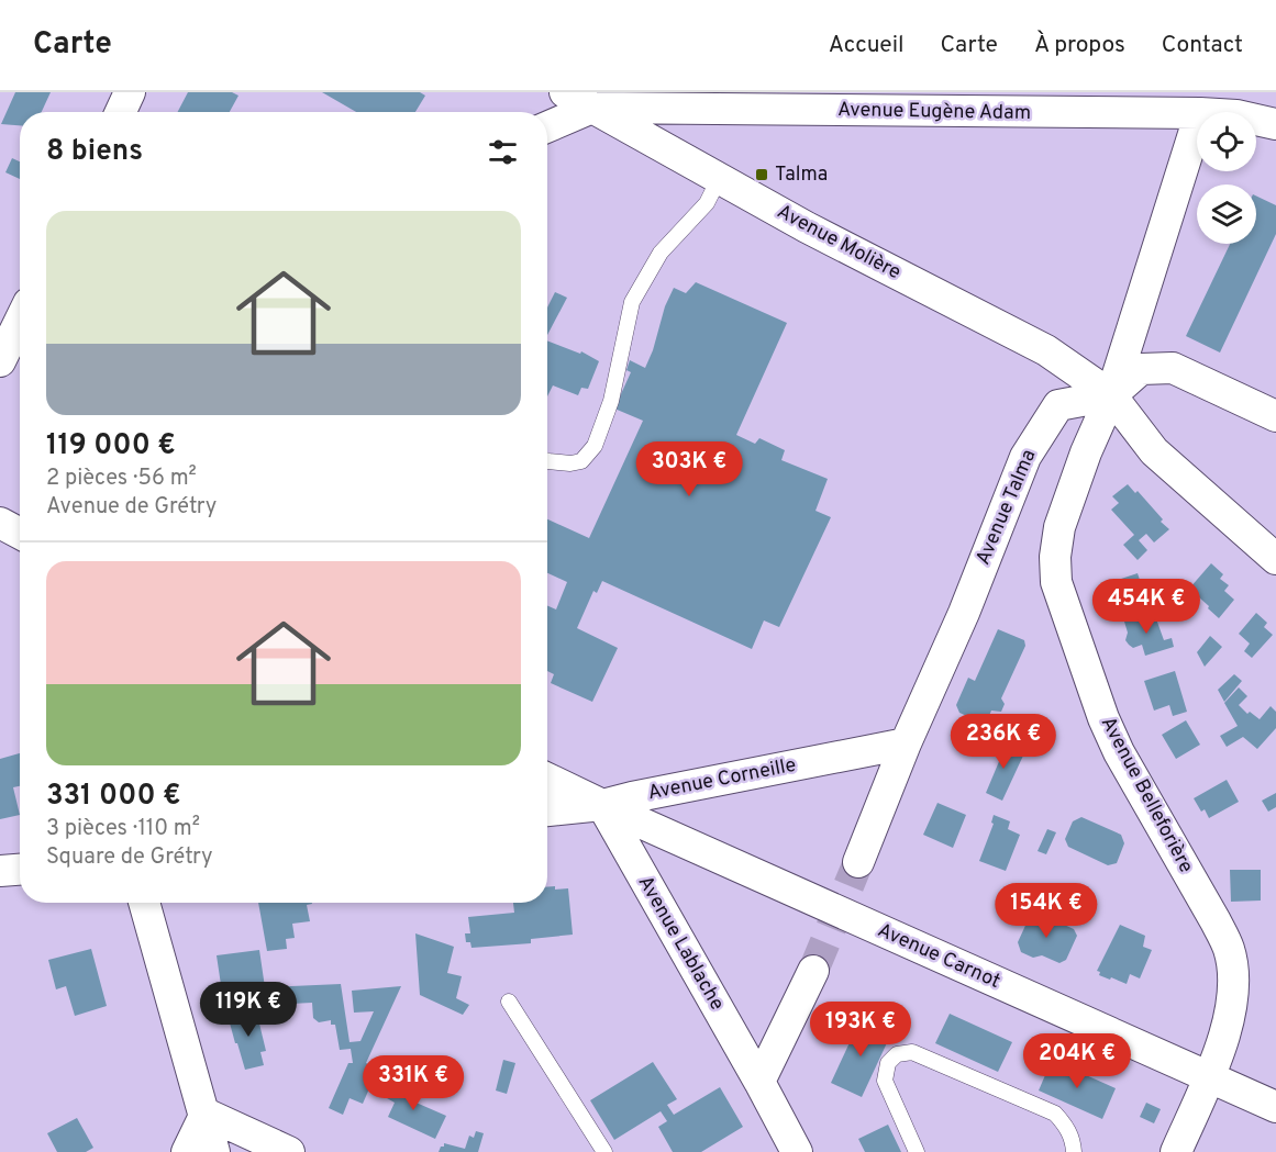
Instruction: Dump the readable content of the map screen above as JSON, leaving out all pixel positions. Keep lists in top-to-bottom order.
{
  "streets": {
    "street": [
      "Avenue Eugène Adam",
      "Avenue Molière",
      "Avenue Talma",
      "Avenue Corneille",
      "Avenue Belleforière",
      "Avenue Lablache",
      "Avenue Carnot"
    ]
  },
  "crossings": [
    ["Avenue Eugène Adam", "Avenue Molière"],
    ["Avenue Molière", "Avenue Talma"],
    ["Avenue Molière", "Avenue Belleforière"],
    ["Avenue Talma", "Avenue Corneille"],
    ["Avenue Talma", "Avenue Belleforière"],
    ["Avenue Corneille", "Avenue Lablache"],
    ["Avenue Corneille", "Avenue Carnot"],
    ["Avenue Belleforière", "Avenue Carnot"],
    ["Avenue Lablache", "Avenue Carnot"]
  ],
  "places": {
    "transit": ["Talma"]
  },
  "page": {
    "header": "Carte",
    "nav": [
      "Accueil",
      "Carte",
      "À propos",
      "Contact"
    ],
    "heading": "8 biens",
    "list": [
      {
        "name": "119 000 €",
        "note": "2 pièces · 56 m² · Avenue de Grétry"
      },
      {
        "name": "331 000 €",
        "note": "3 pièces · 110 m² · Square de Grétry"
      }
    ],
    "price": [
      "303K €",
      "454K €",
      "236K €",
      "154K €",
      "119K €",
      "193K €",
      "204K €",
      "331K €"
    ]
  }
}
